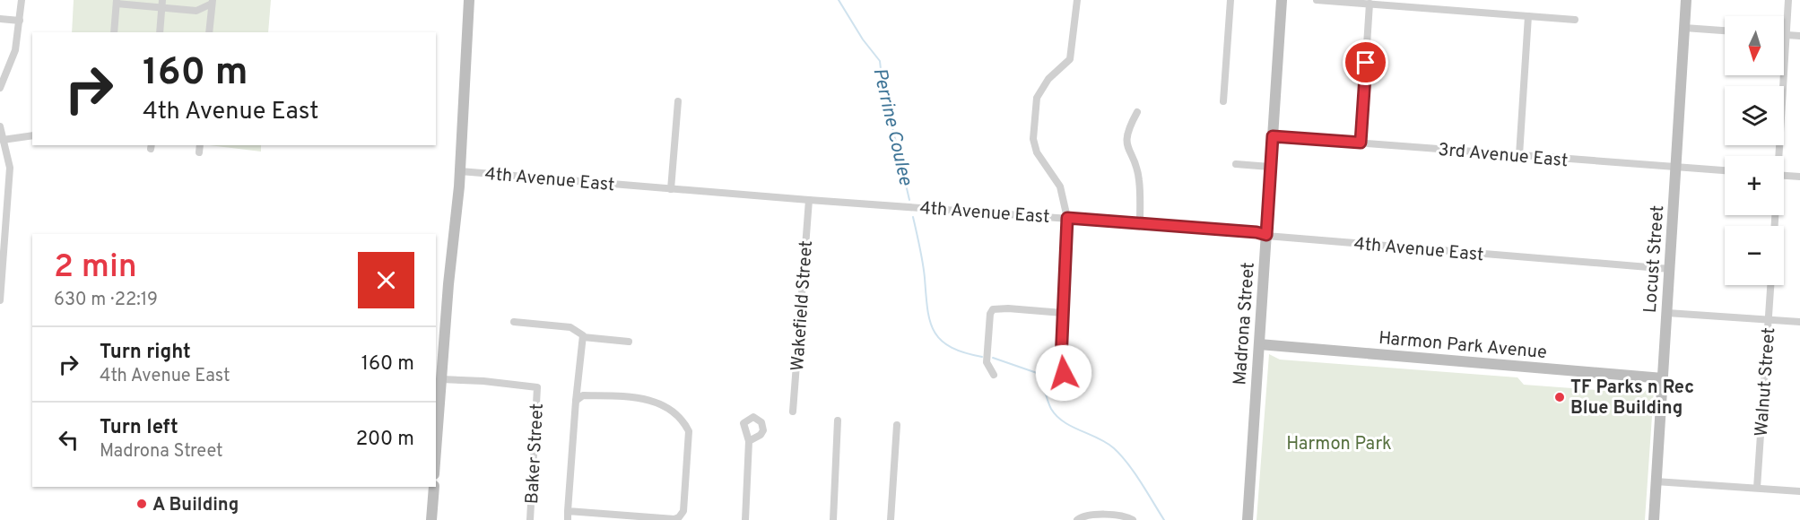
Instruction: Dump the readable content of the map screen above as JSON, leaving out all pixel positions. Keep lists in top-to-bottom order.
{
  "streets": {
    "street": [
      "3rd Avenue East",
      "4th Avenue East",
      "Locust Street",
      "Wakefield Street",
      "Madrona Street",
      "Harmon Park Avenue",
      "Walnut Street",
      "Baker Street"
    ]
  },
  "crossings": [
    ["3rd Avenue East", "Locust Street"],
    ["3rd Avenue East", "Madrona Street"],
    ["4th Avenue East", "Locust Street"],
    ["4th Avenue East", "Wakefield Street"],
    ["4th Avenue East", "Madrona Street"],
    ["Locust Street", "Harmon Park Avenue"],
    ["Madrona Street", "Harmon Park Avenue"]
  ],
  "water": ["Perrine Coulee"],
  "parks": ["Harmon Park"],
  "places": ["TF Parks n Rec Blue Building", "A Building"],
  "north": "bottom",
  "page": {
    "map_buttons": ["+", "−"],
    "turn": ["160 m", "4th Avenue East"],
    "heading": ["2 min", "630 m · 22:19"],
    "list": [
      {
        "name": "Turn right",
        "note": "4th Avenue East",
        "value": "160 m"
      },
      {
        "name": "Turn left",
        "note": "Madrona Street",
        "value": "200 m"
      }
    ]
  }
}
